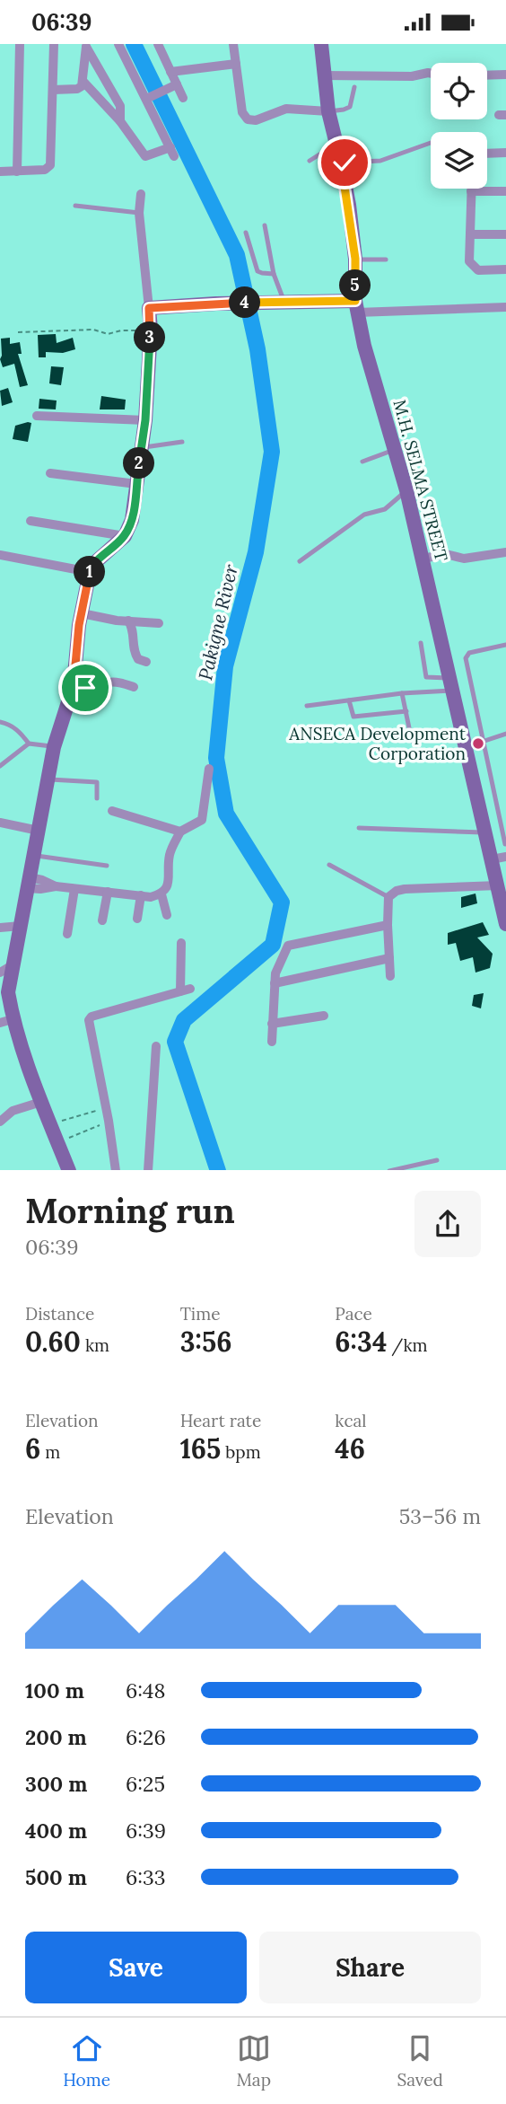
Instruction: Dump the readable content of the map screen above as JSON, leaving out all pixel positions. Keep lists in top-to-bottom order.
{
  "streets": {
    "street": ["M.H. SELMA STREET"]
  },
  "water": ["Pakigne River"],
  "places": ["ANSECA Development Corporation"],
  "page": {
    "status": "06:39",
    "pins": [
      "5",
      "4",
      "3",
      "2",
      "1"
    ],
    "heading": ["Morning run", "06:39"],
    "stats": [
      ["Distance", "0.60 km"],
      ["Time", "3:56"],
      ["Pace", "6:34 /km"],
      ["Elevation", "6 m"],
      ["Heart rate", "165 bpm"],
      ["kcal", "46"]
    ],
    "chart": ["Elevation", "53–56 m"],
    "list": [
      {
        "name": "100 m",
        "note": "6:48"
      },
      {
        "name": "200 m",
        "note": "6:26"
      },
      {
        "name": "300 m",
        "note": "6:25"
      },
      {
        "name": "400 m",
        "note": "6:39"
      },
      {
        "name": "500 m",
        "note": "6:33"
      }
    ],
    "buttons": ["Save", "Share"],
    "tabs": ["Home", "Map", "Saved"]
  }
}
